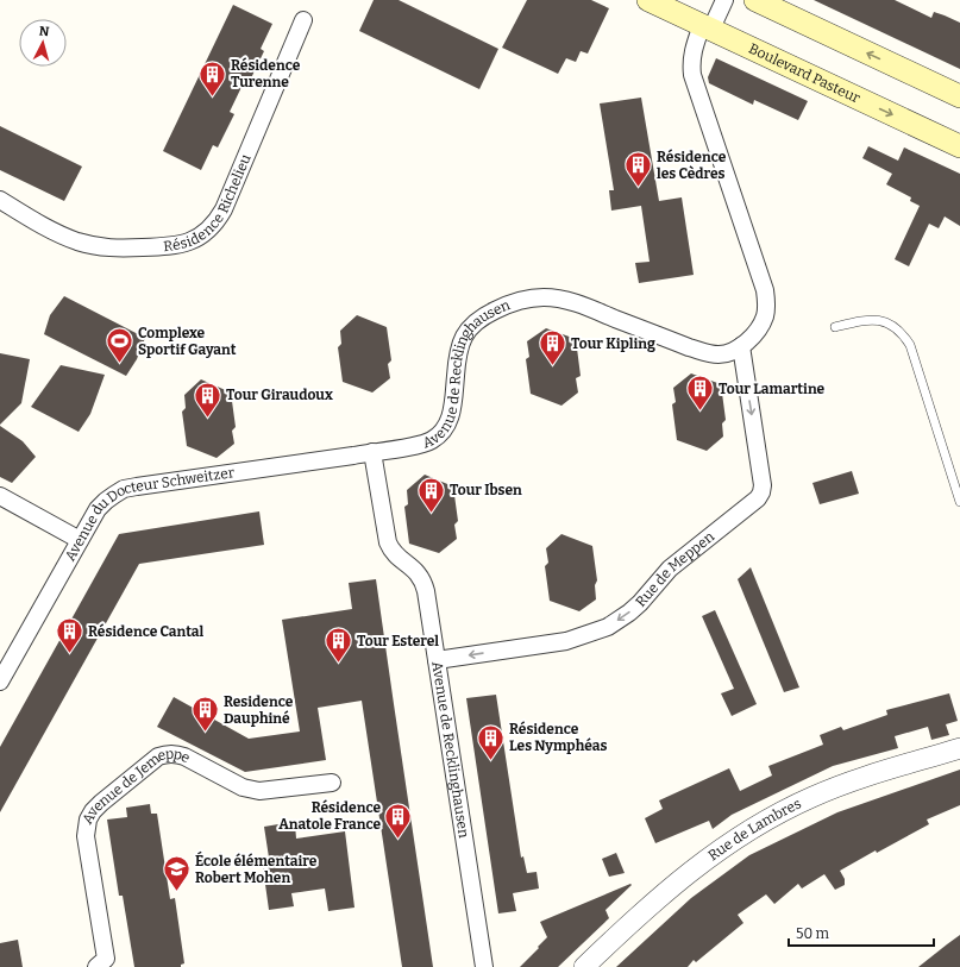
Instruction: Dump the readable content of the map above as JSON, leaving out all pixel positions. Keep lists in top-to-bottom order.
{
  "streets": {
    "main road": ["Boulevard Pasteur"],
    "street": [
      "Résidence Richelieu",
      "Avenue de Recklinghausen",
      "Avenue du Docteur Schweitzer",
      "Rue de Meppen",
      "Avenue de Jemeppe",
      "Rue de Lambres"
    ]
  },
  "crossings": [
    ["Boulevard Pasteur", "Avenue de Recklinghausen"],
    ["Avenue de Recklinghausen", "Avenue du Docteur Schweitzer"],
    ["Avenue de Recklinghausen", "Rue de Meppen"]
  ],
  "one_way": ["Rue de Meppen"],
  "places": {
    "building": [
      "Résidence Turenne",
      "Résidence les Cèdres",
      "Tour Kipling",
      "Tour Lamartine",
      "Tour Giraudoux",
      "Tour Ibsen",
      "Résidence Cantal",
      "Tour Esterel",
      "Residence Dauphiné",
      "Résidence Les Nymphéas",
      "Résidence Anatole France"
    ],
    "sports": ["Complexe Sportif Gayant"],
    "school or university": ["École élémentaire Robert Mohen"]
  },
  "scale_bar": "50 m",
  "north": "top"
}
